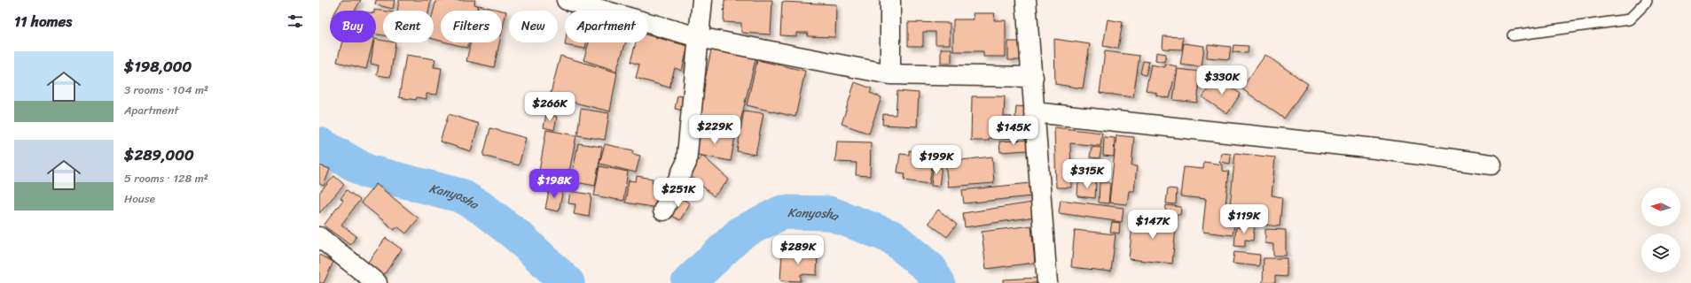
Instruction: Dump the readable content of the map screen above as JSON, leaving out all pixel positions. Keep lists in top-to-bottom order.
{
  "water": ["Kanyosha"],
  "north": "left",
  "page": {
    "heading": "11 homes",
    "chip": [
      "Buy",
      "Rent",
      "Filters",
      "New",
      "Apartment"
    ],
    "list": [
      {
        "name": "$198,000",
        "note": "3 rooms · 104 m² · Apartment"
      },
      {
        "name": "$289,000",
        "note": "5 rooms · 128 m² · House"
      }
    ],
    "price": [
      "$330K",
      "$266K",
      "$229K",
      "$145K",
      "$199K",
      "$315K",
      "$198K",
      "$251K",
      "$119K",
      "$147K",
      "$289K"
    ]
  }
}
